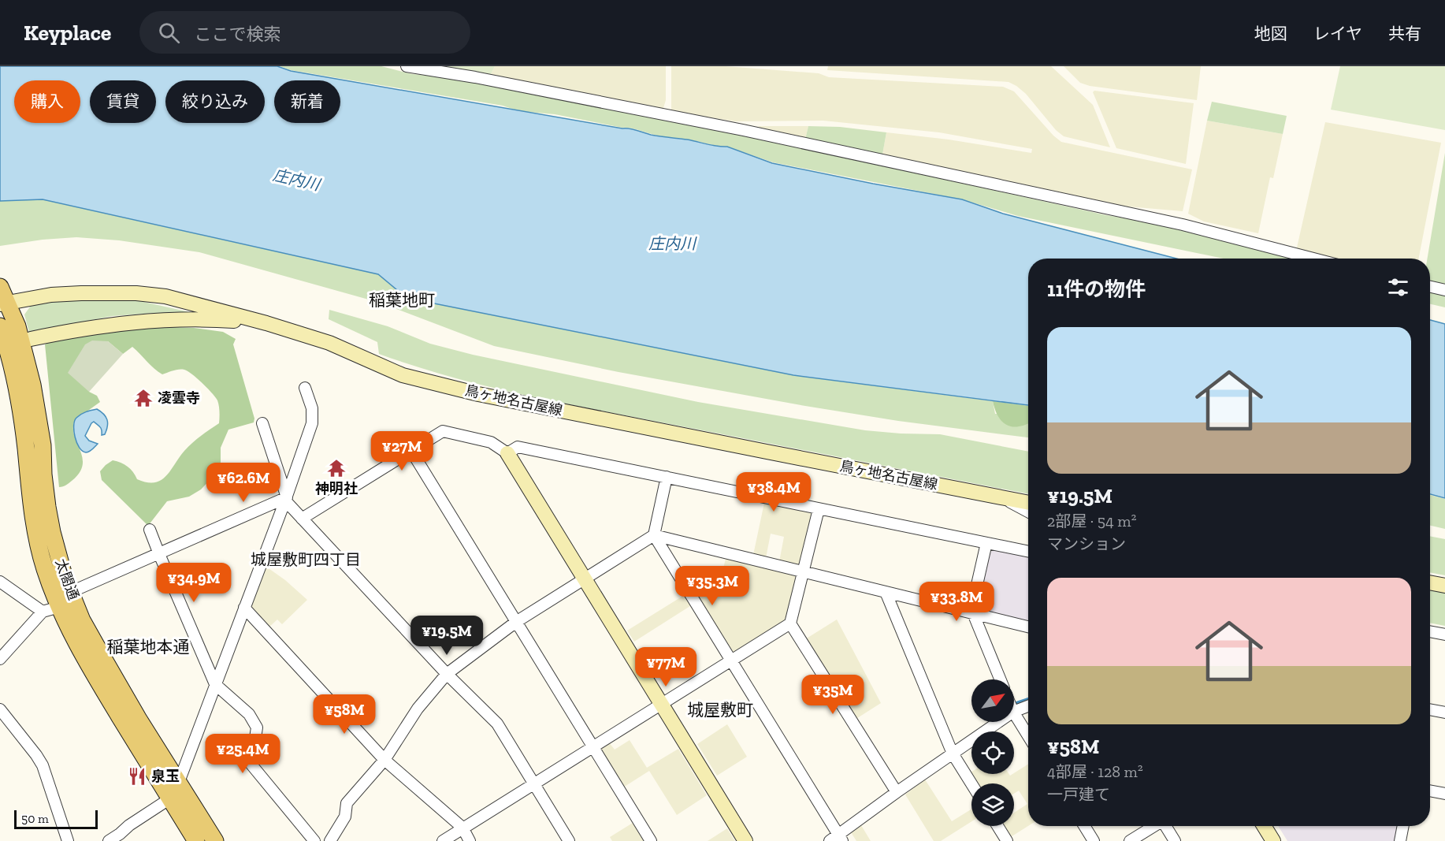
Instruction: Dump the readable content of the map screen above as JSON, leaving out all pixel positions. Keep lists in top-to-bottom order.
{
  "streets": {
    "main road": ["鳥ヶ地名古屋線", "太閤通"]
  },
  "crossings": [
    ["鳥ヶ地名古屋線", "太閤通"]
  ],
  "districts": [
    "稲葉地町",
    "城屋敷町四丁目",
    "稲葉地本通",
    "城屋敷町"
  ],
  "water": ["庄内川"],
  "places": {
    "temple": ["凌雲寺", "神明社"],
    "restaurant": ["泉玉"]
  },
  "scale_bar": "50 m",
  "north": "top right",
  "page": {
    "header": "Keyplace",
    "search": "ここで検索",
    "nav": ["地図", "レイヤ", "共有"],
    "chip": [
      "購入",
      "賃貸",
      "絞り込み",
      "新着"
    ],
    "heading": "11件の物件",
    "list": [
      {
        "name": "¥19.5M",
        "note": "2部屋 · 54 m² · マンション"
      },
      {
        "name": "¥58M",
        "note": "4部屋 · 128 m² · 一戸建て"
      }
    ],
    "price": [
      "¥27M",
      "¥62.6M",
      "¥38.4M",
      "¥34.9M",
      "¥35.3M",
      "¥33.8M",
      "¥19.5M",
      "¥77M",
      "¥35M",
      "¥58M",
      "¥25.4M"
    ],
    "scale": "50 m"
  }
}
